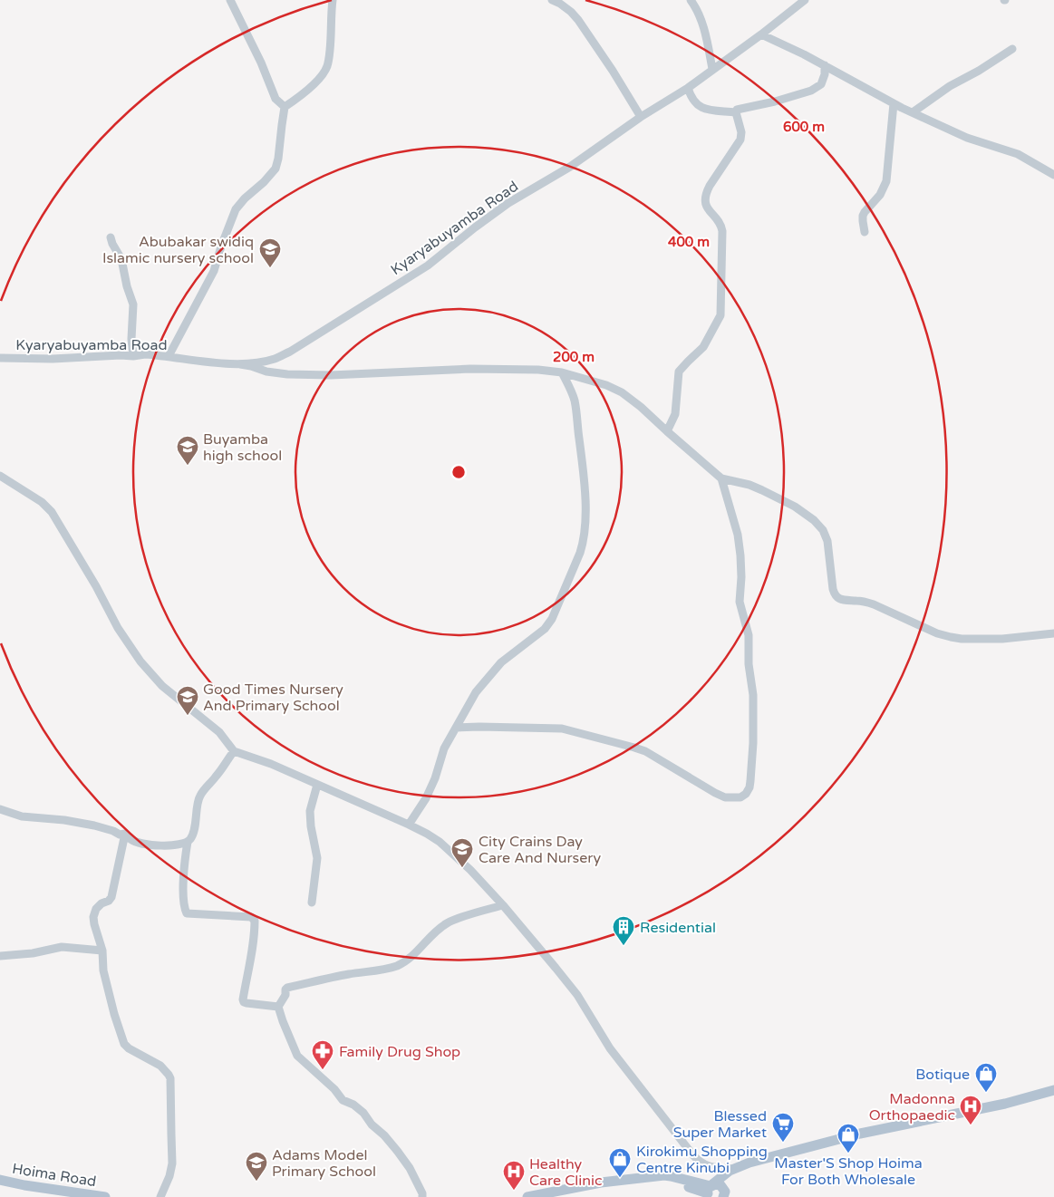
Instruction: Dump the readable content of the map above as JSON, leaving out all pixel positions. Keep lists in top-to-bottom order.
{
  "streets": {
    "main road": ["Hoima Road"],
    "street": ["Kyaryabuyamba Road"]
  },
  "places": {
    "school or university": [
      "Abubakar swidiq Islamic nursery school",
      "Buyamba high school",
      "Good Times Nursery And Primary School",
      "City Crains Day Care And Nursery",
      "Adams Model Primary School"
    ],
    "building": ["Residential"],
    "pharmacy": ["Family Drug Shop"],
    "shop": ["Botique", "Master'S Shop Hoima For Both Wholesale", "Kirokimu Shopping Centre Kinubi"],
    "hospital": ["Madonna Orthopaedic", "Healthy Care Clinic"],
    "supermarket": ["Blessed Super Market"]
  },
  "rings": ["600 m", "400 m", "200 m"]
}
